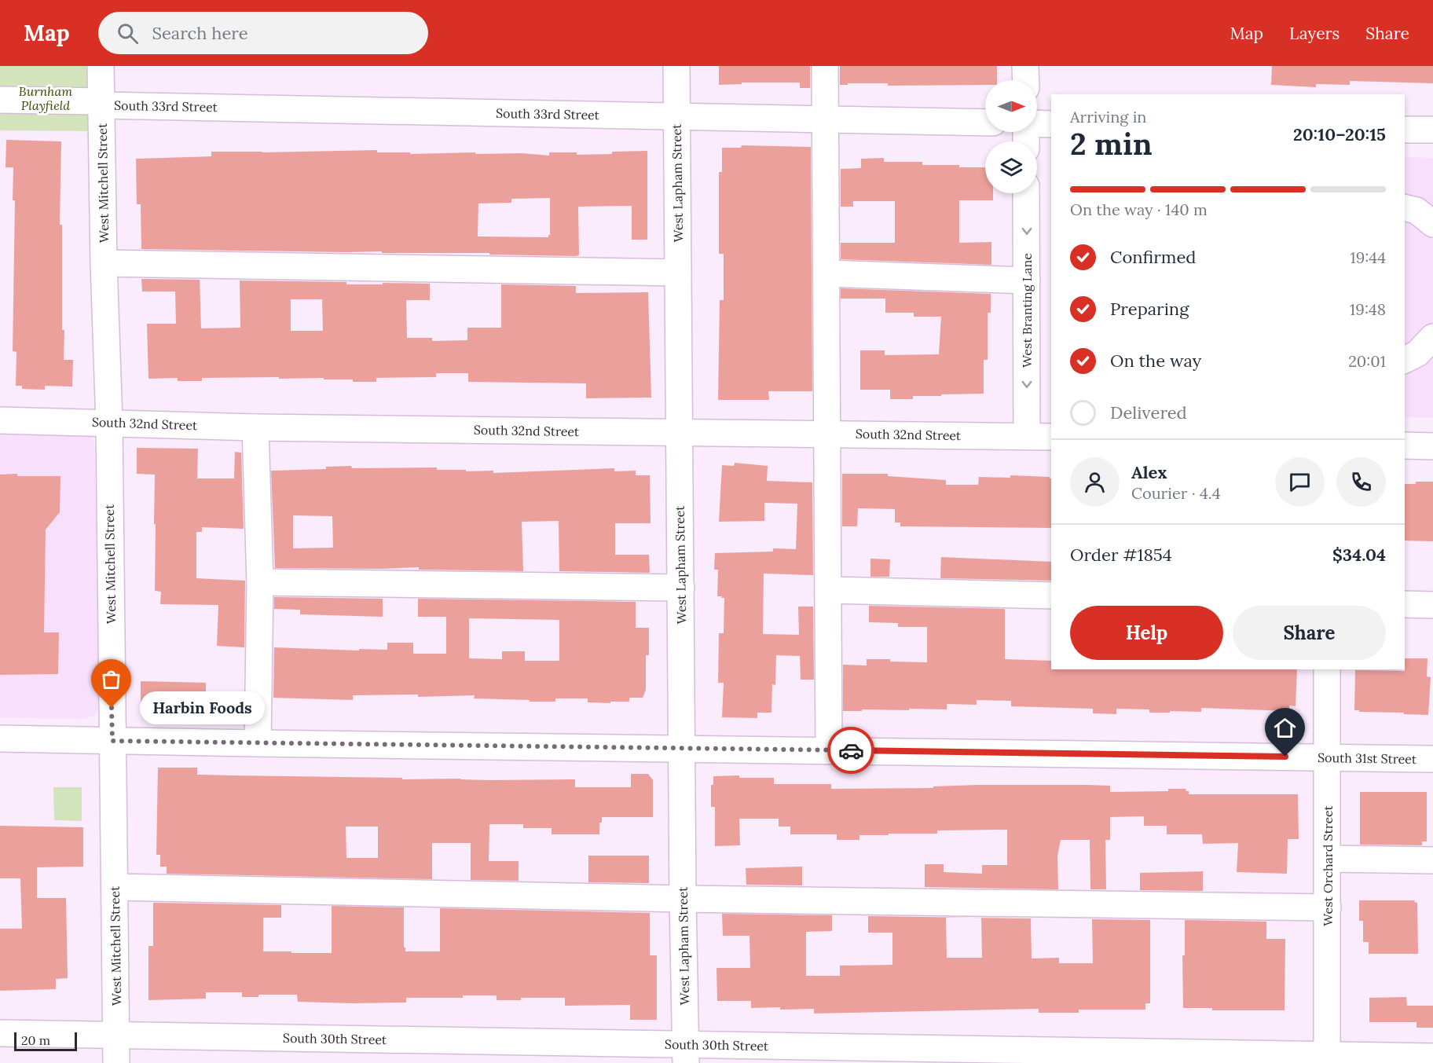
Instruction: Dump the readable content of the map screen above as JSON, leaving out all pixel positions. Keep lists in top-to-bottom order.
{
  "streets": {
    "street": [
      "South 33rd Street",
      "West Mitchell Street",
      "West Lapham Street",
      "West Branting Lane",
      "South 32nd Street",
      "South 31st Street",
      "West Orchard Street",
      "South 30th Street"
    ]
  },
  "crossings": [
    ["South 33rd Street", "West Mitchell Street"],
    ["South 33rd Street", "West Lapham Street"],
    ["West Mitchell Street", "South 32nd Street"],
    ["West Mitchell Street", "South 31st Street"],
    ["West Mitchell Street", "South 30th Street"],
    ["West Lapham Street", "South 32nd Street"],
    ["West Lapham Street", "South 31st Street"],
    ["West Lapham Street", "South 30th Street"],
    ["West Branting Lane", "South 32nd Street"],
    ["South 31st Street", "West Orchard Street"],
    ["West Orchard Street", "South 30th Street"]
  ],
  "parks": ["Burnham Playfield"],
  "places": ["Harbin Foods"],
  "scale_bar": "20 m",
  "north": "right",
  "page": {
    "header": "Map",
    "search": "Search here",
    "nav": ["Map", "Layers", "Share"],
    "heading": ["2 min", "Arriving in", "20:10–20:15"],
    "panel": [
      "Alex",
      "Courier · 4.4",
      "Order #1854",
      "$34.04"
    ],
    "bar": "On the way · 140 m",
    "list": [
      ["Confirmed", "19:44"],
      ["Preparing", "19:48"],
      ["On the way", "20:01"],
      "Delivered"
    ],
    "buttons": ["Help", "Share"],
    "bubble": "Harbin Foods",
    "scale": "20 m"
  }
}
